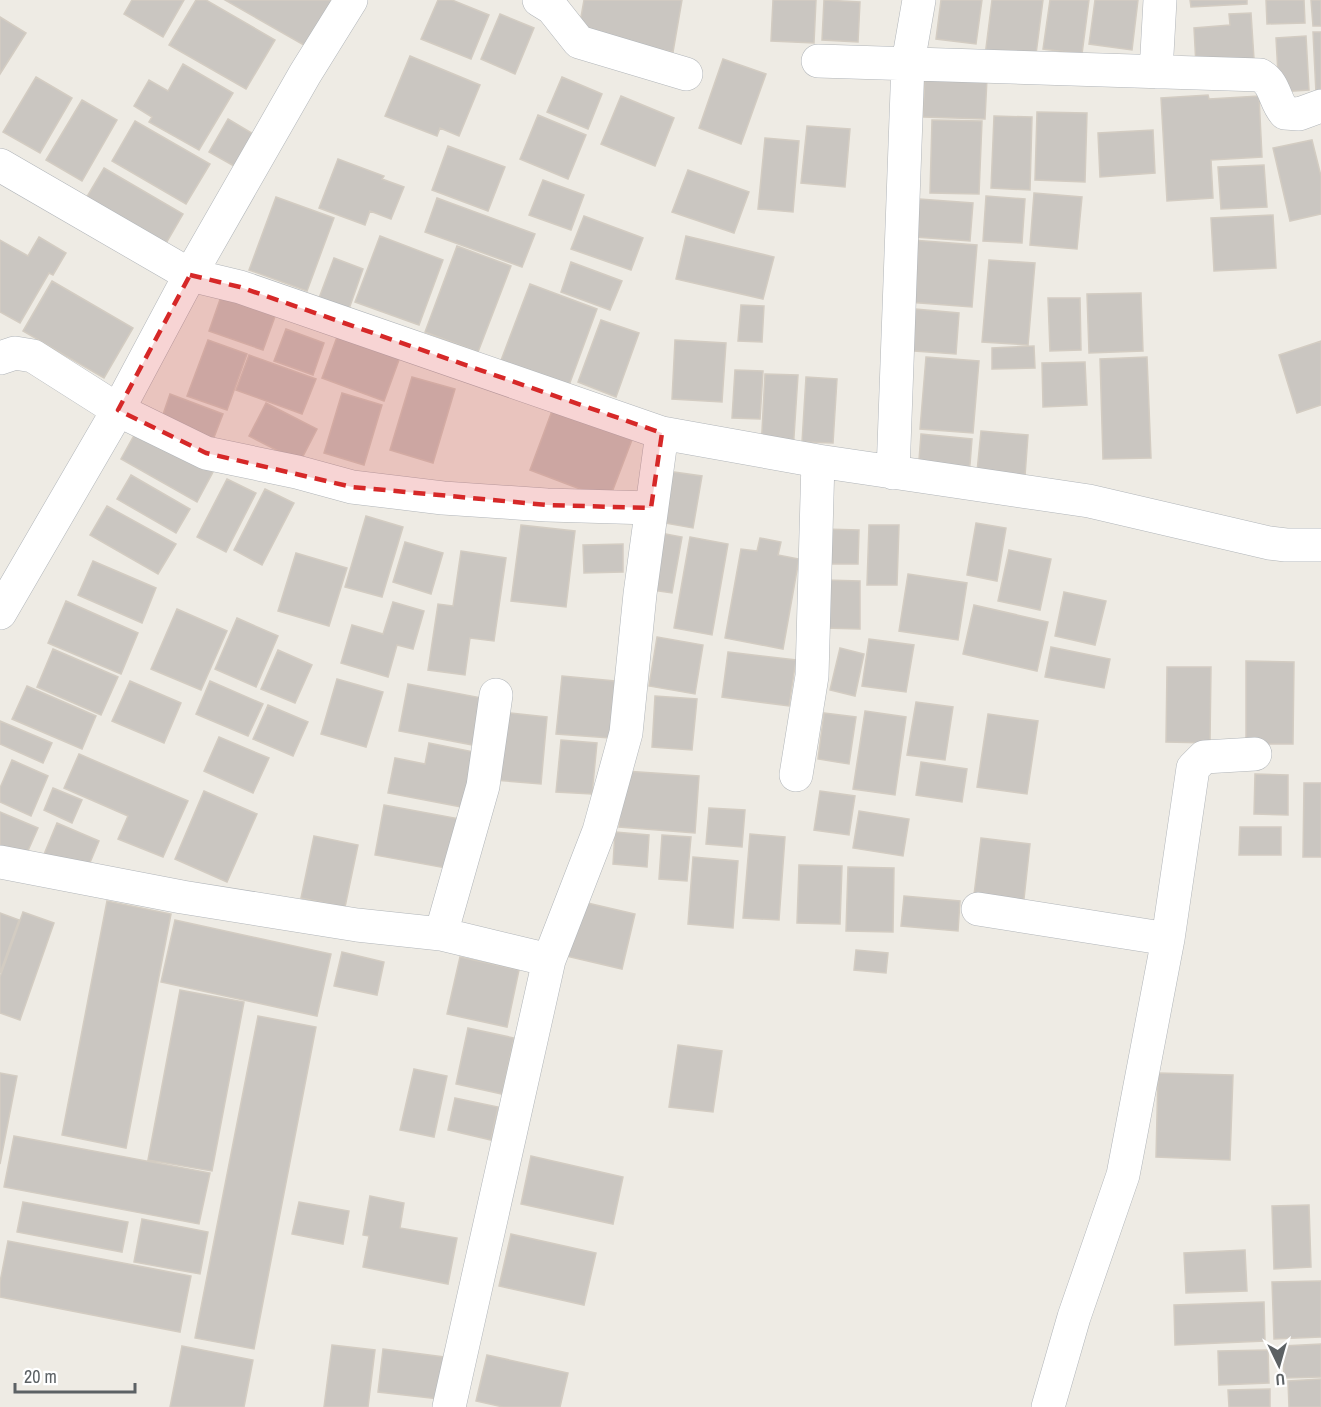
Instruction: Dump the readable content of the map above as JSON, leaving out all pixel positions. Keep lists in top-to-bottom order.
{
  "scale_bar": "20 m",
  "north": "bottom"
}
